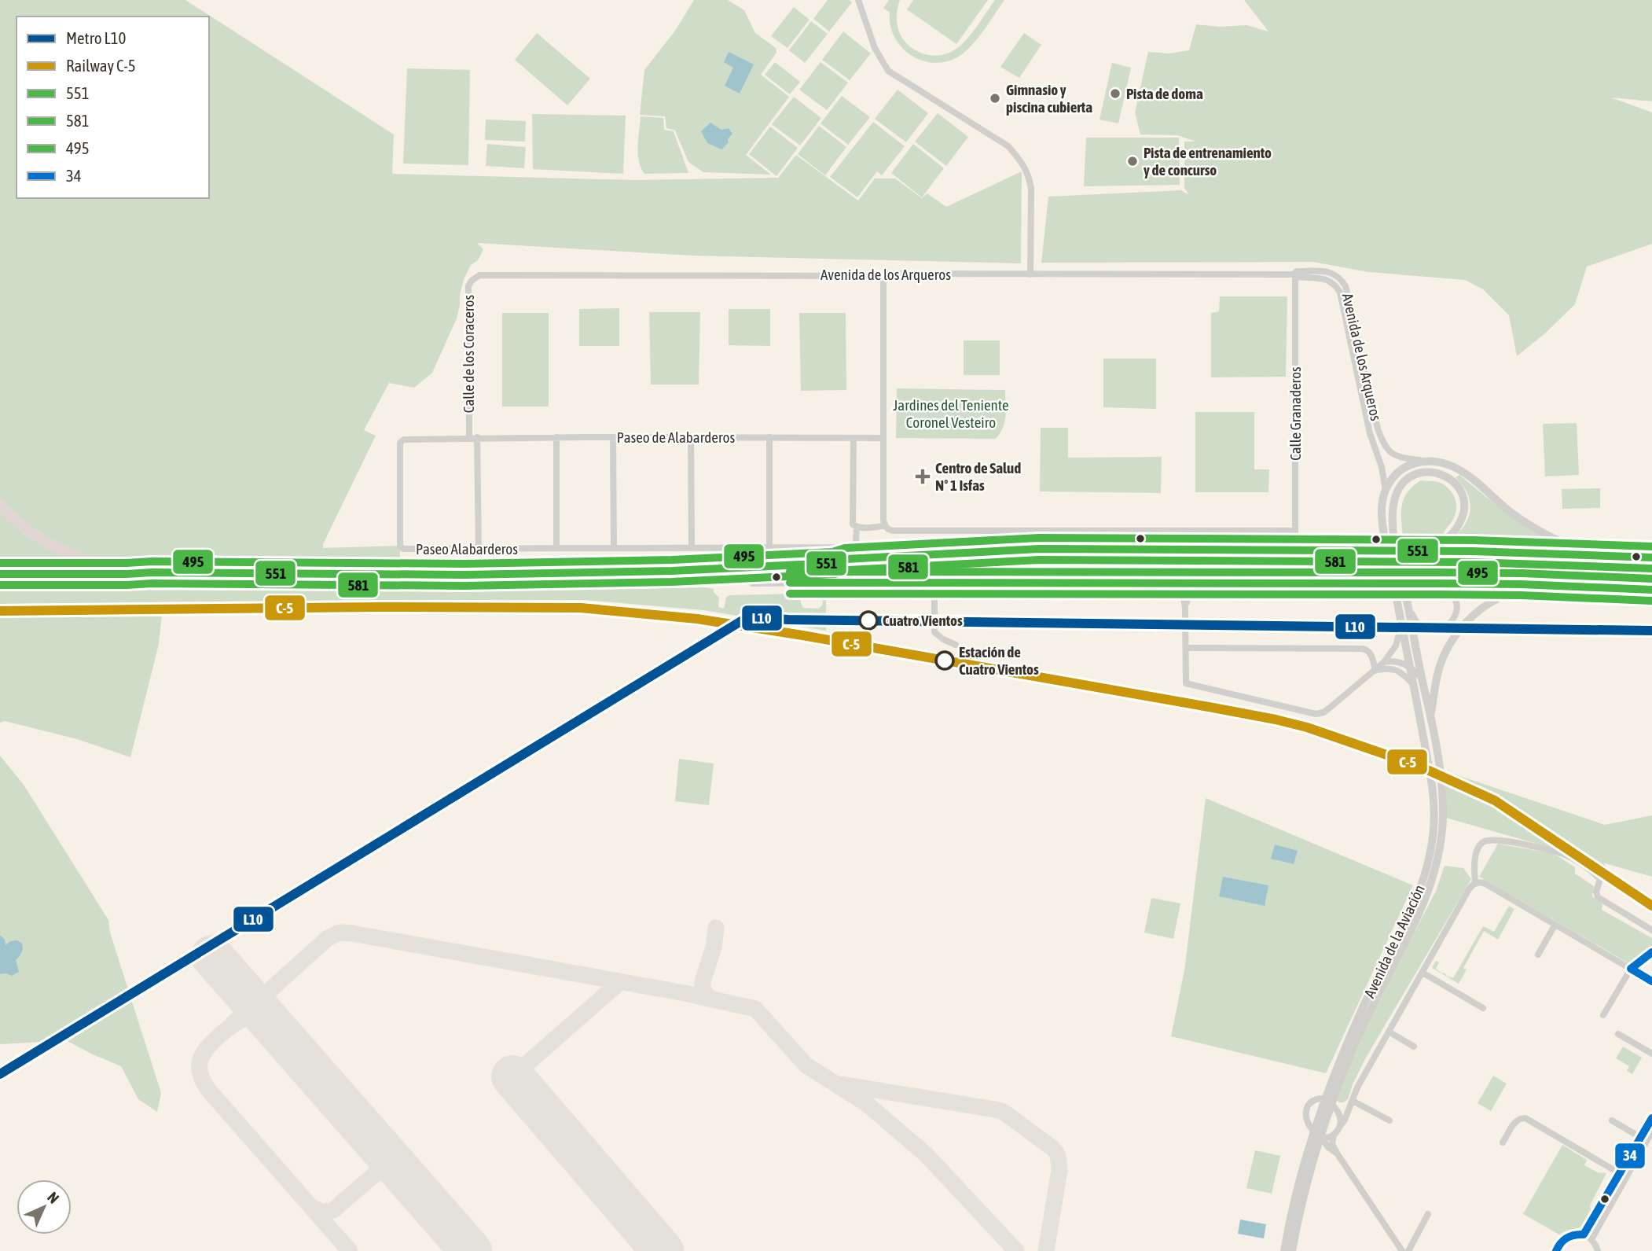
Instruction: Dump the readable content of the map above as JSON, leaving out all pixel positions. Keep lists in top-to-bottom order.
{
  "streets": {
    "main road": ["Avenida de la Aviación"],
    "street": [
      "Avenida de los Arqueros",
      "Calle de los Coraceros",
      "Calle Granaderos",
      "Paseo de Alabarderos",
      "Paseo Alabarderos"
    ]
  },
  "crossings": [
    ["Avenida de los Arqueros", "Calle de los Coraceros"],
    ["Avenida de los Arqueros", "Calle Granaderos"],
    ["Calle de los Coraceros", "Paseo de Alabarderos"],
    ["Calle de los Coraceros", "Paseo Alabarderos"],
    ["Paseo de Alabarderos", "Paseo Alabarderos"]
  ],
  "parks": ["Jardines del Teniente Coronel Vesteiro"],
  "places": {
    "other": [
      "Pista de doma",
      "Gimnasio y piscina cubierta",
      "Pista de entrenamiento y de concurso",
      "Cuatro Vientos",
      "Estación de Cuatro Vientos"
    ],
    "health": ["Centro de Salud Nº 1 Isfas"]
  },
  "lines": [
    "transit line 495",
    "transit line 551",
    "transit line 581",
    "rail line C-5",
    "metro line L10",
    "transit line 34"
  ],
  "legend": [
    "Metro L10",
    "Railway C-5",
    "551",
    "581",
    "495",
    "34"
  ],
  "north": "top right"
}
